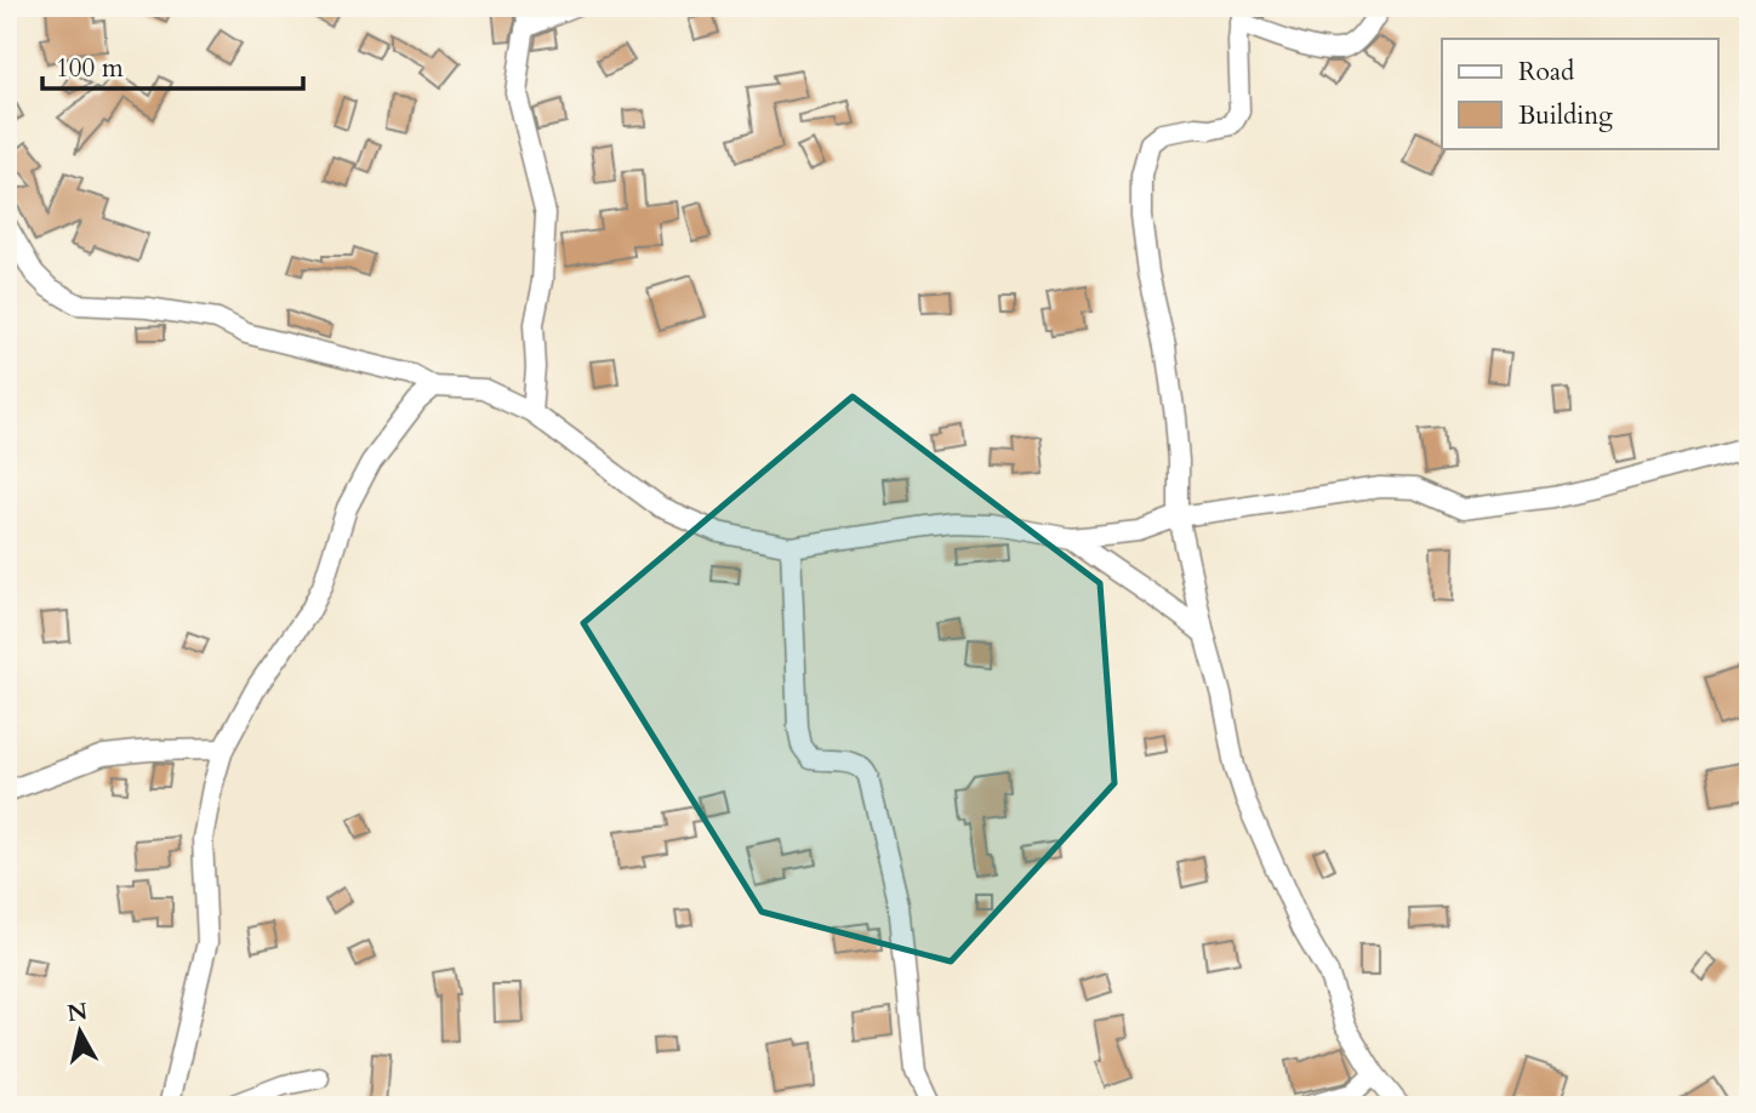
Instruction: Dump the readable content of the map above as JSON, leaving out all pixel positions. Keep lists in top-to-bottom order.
{
  "legend": ["Road", "Building"],
  "scale_bar": "100 m",
  "north": "top"
}
